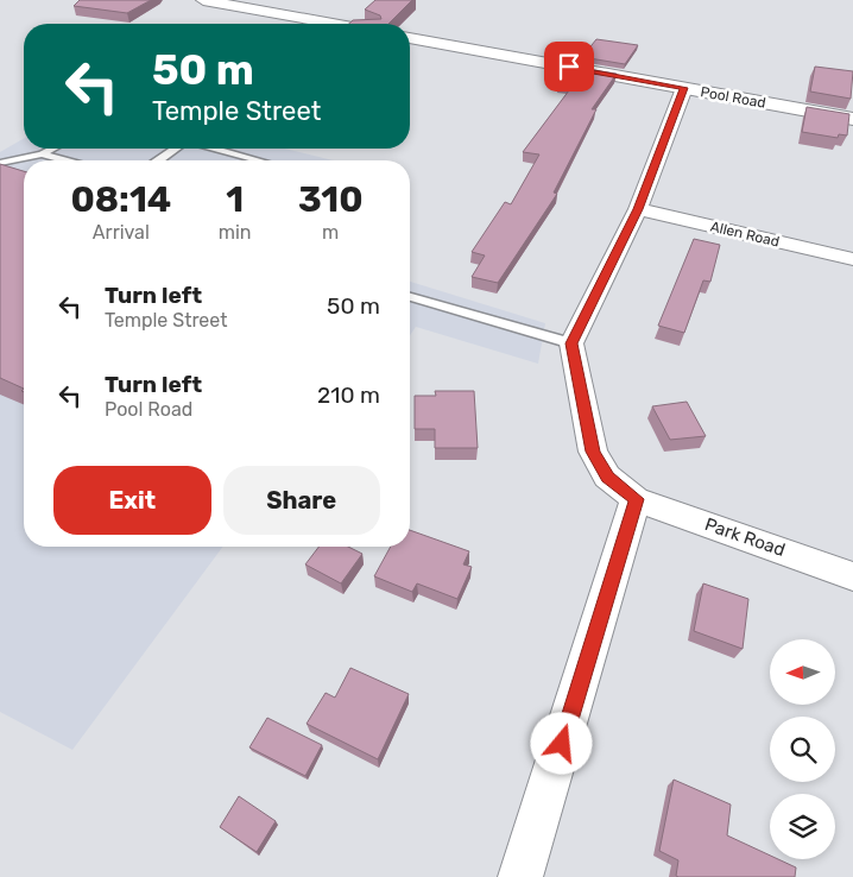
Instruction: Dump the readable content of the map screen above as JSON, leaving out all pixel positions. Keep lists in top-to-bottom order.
{
  "streets": {
    "street": ["Pool Road", "Allen Road", "Park Road"]
  },
  "north": "left",
  "page": {
    "turn": ["50 m", "Temple Street"],
    "eta": [
      "08:14",
      "Arrival",
      "1",
      "min",
      "310",
      "m"
    ],
    "list": [
      {
        "name": "Turn left",
        "note": "Temple Street",
        "value": "50 m"
      },
      {
        "name": "Turn left",
        "note": "Pool Road",
        "value": "210 m"
      }
    ],
    "buttons": ["Exit", "Share"]
  }
}
